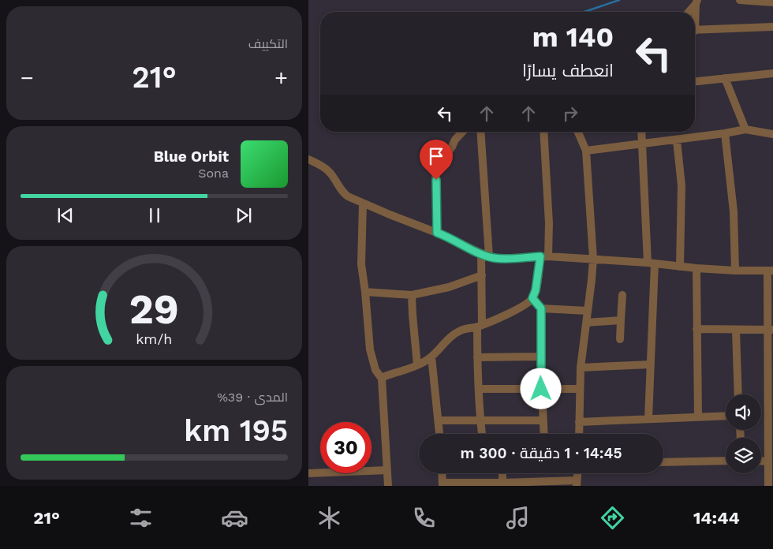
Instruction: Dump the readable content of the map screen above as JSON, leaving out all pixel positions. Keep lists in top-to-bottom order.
{
  "page": {
    "tile": [
      "التكييف",
      ["المدى · 39%", "195 km"]
    ],
    "turn": ["140 m", "انعطف يسارًا"],
    "heat": ["−", "21°", "+"],
    "song": ["Blue Orbit", "Sona"],
    "limit": "30",
    "trip": "14:45 · 1 دقيقة · 300 m",
    "tabs": ["14:44", "21°"],
    "gauge": ["29", "km/h"]
  }
}
